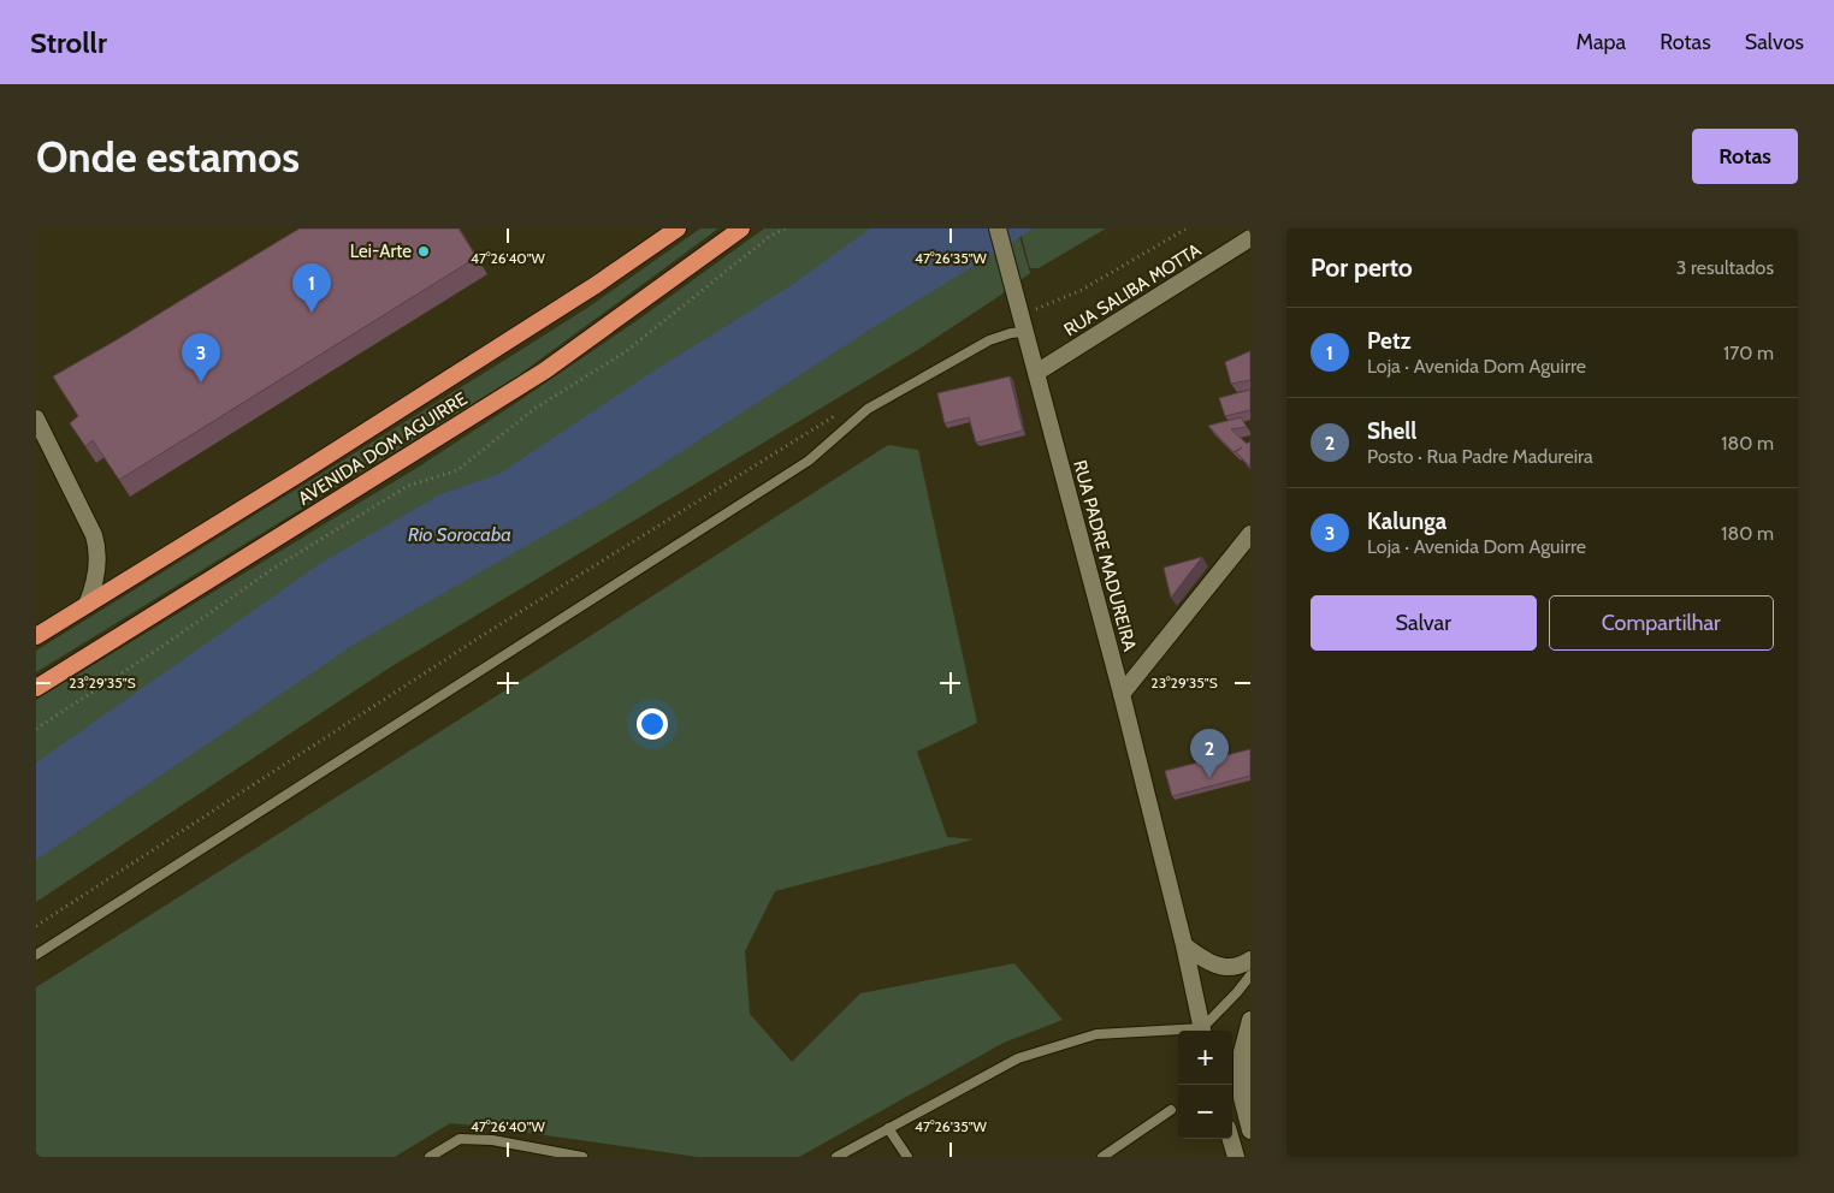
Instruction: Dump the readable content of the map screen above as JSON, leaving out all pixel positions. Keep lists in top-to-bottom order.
{
  "streets": {
    "highway": ["AVENIDA DOM AGUIRRE"],
    "main road": ["RUA SALIBA MOTTA", "RUA PADRE MADUREIRA"]
  },
  "crossings": [
    ["RUA SALIBA MOTTA", "RUA PADRE MADUREIRA"]
  ],
  "water": ["Rio Sorocaba"],
  "places": ["Lei-Arte"],
  "page": {
    "header": "Strollr",
    "nav": ["Mapa", "Rotas", "Salvos"],
    "buttons": [
      "Rotas",
      ["Salvar", "Compartilhar"]
    ],
    "title": "Onde estamos",
    "heading": ["Por perto", "3 resultados"],
    "pins": ["1", "3", "2"],
    "list": [
      {
        "mark": "1",
        "name": "Petz",
        "note": "Loja · Avenida Dom Aguirre",
        "value": "170 m"
      },
      {
        "mark": "2",
        "name": "Shell",
        "note": "Posto · Rua Padre Madureira",
        "value": "180 m"
      },
      {
        "mark": "3",
        "name": "Kalunga",
        "note": "Loja · Avenida Dom Aguirre",
        "value": "180 m"
      }
    ],
    "map_buttons": ["+", "−"]
  },
  "coordinates": ["47°26'40\"W", "47°26'35\"W", "23°29'35\"S"]
}
